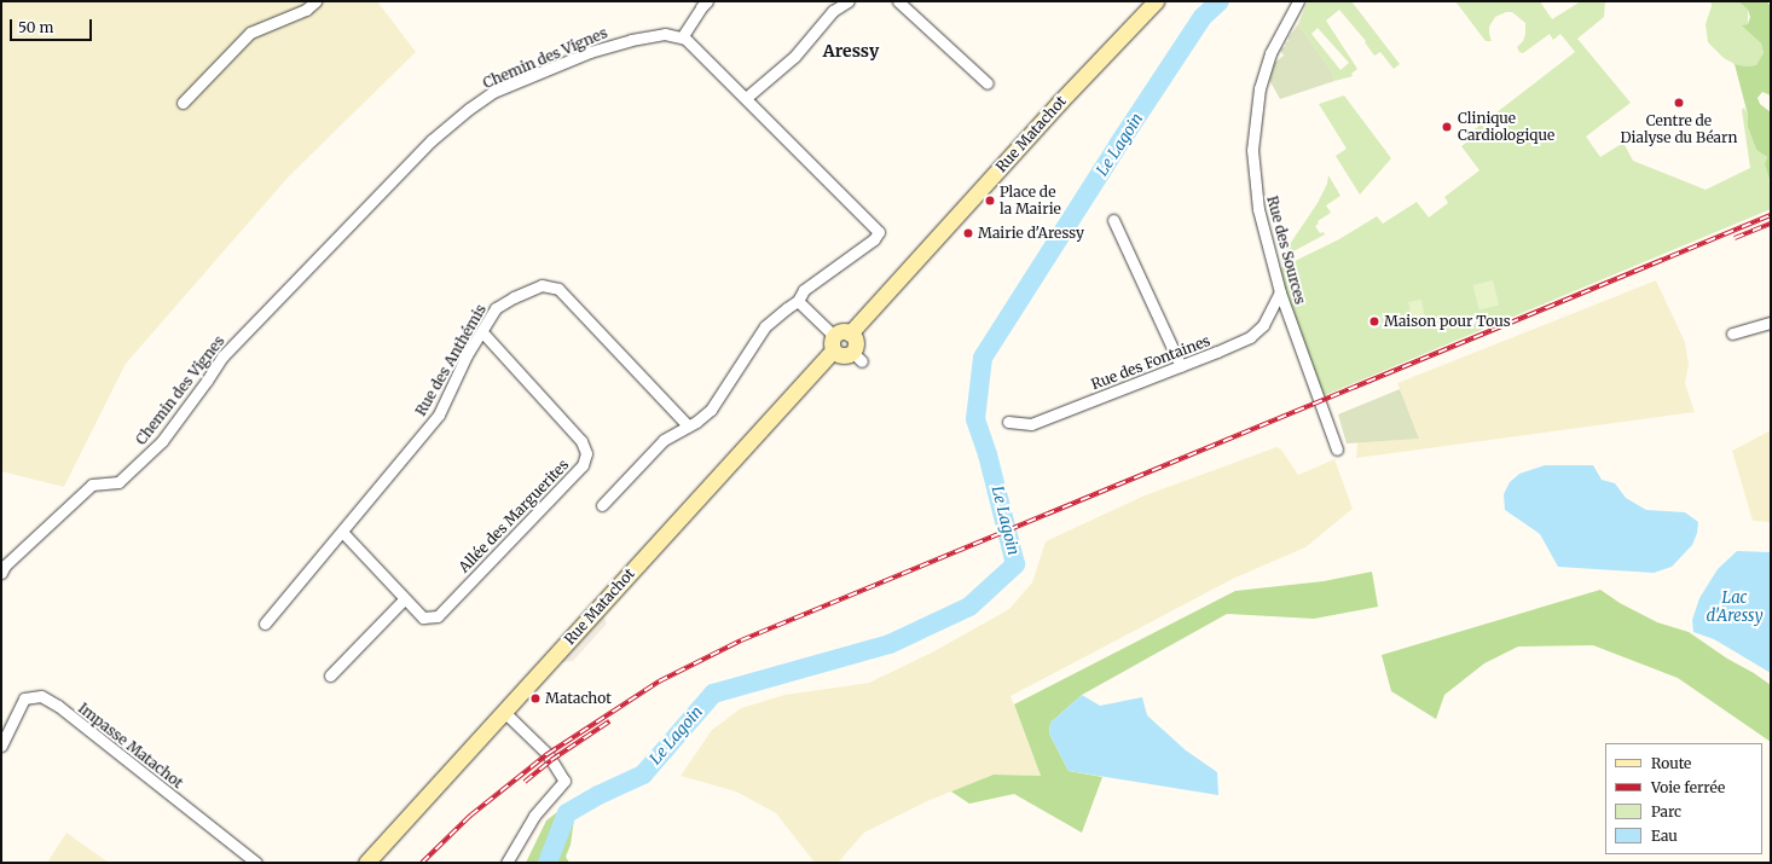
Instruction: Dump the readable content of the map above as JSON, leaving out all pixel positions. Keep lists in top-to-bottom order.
{
  "streets": {
    "main road": ["Rue Matachot"],
    "street": [
      "Chemin des Vignes",
      "Rue des Sources",
      "Rue des Anthémis",
      "Rue des Fontaines",
      "Allée des Marguerites",
      "Impasse Matachot"
    ]
  },
  "crossings": [
    ["Rue des Sources", "Rue des Fontaines"],
    ["Rue des Anthémis", "Allée des Marguerites"]
  ],
  "districts": ["Aressy"],
  "water": ["Le Lagoin", "Lac d'Aressy"],
  "places": [
    "Centre de Dialyse du Béarn",
    "Clinique Cardiologique",
    "Place de la Mairie",
    "Mairie d'Aressy",
    "Maison pour Tous",
    "Matachot"
  ],
  "legend": [
    "Route",
    "Voie ferrée",
    "Parc",
    "Eau"
  ],
  "scale_bar": "50 m"
}
